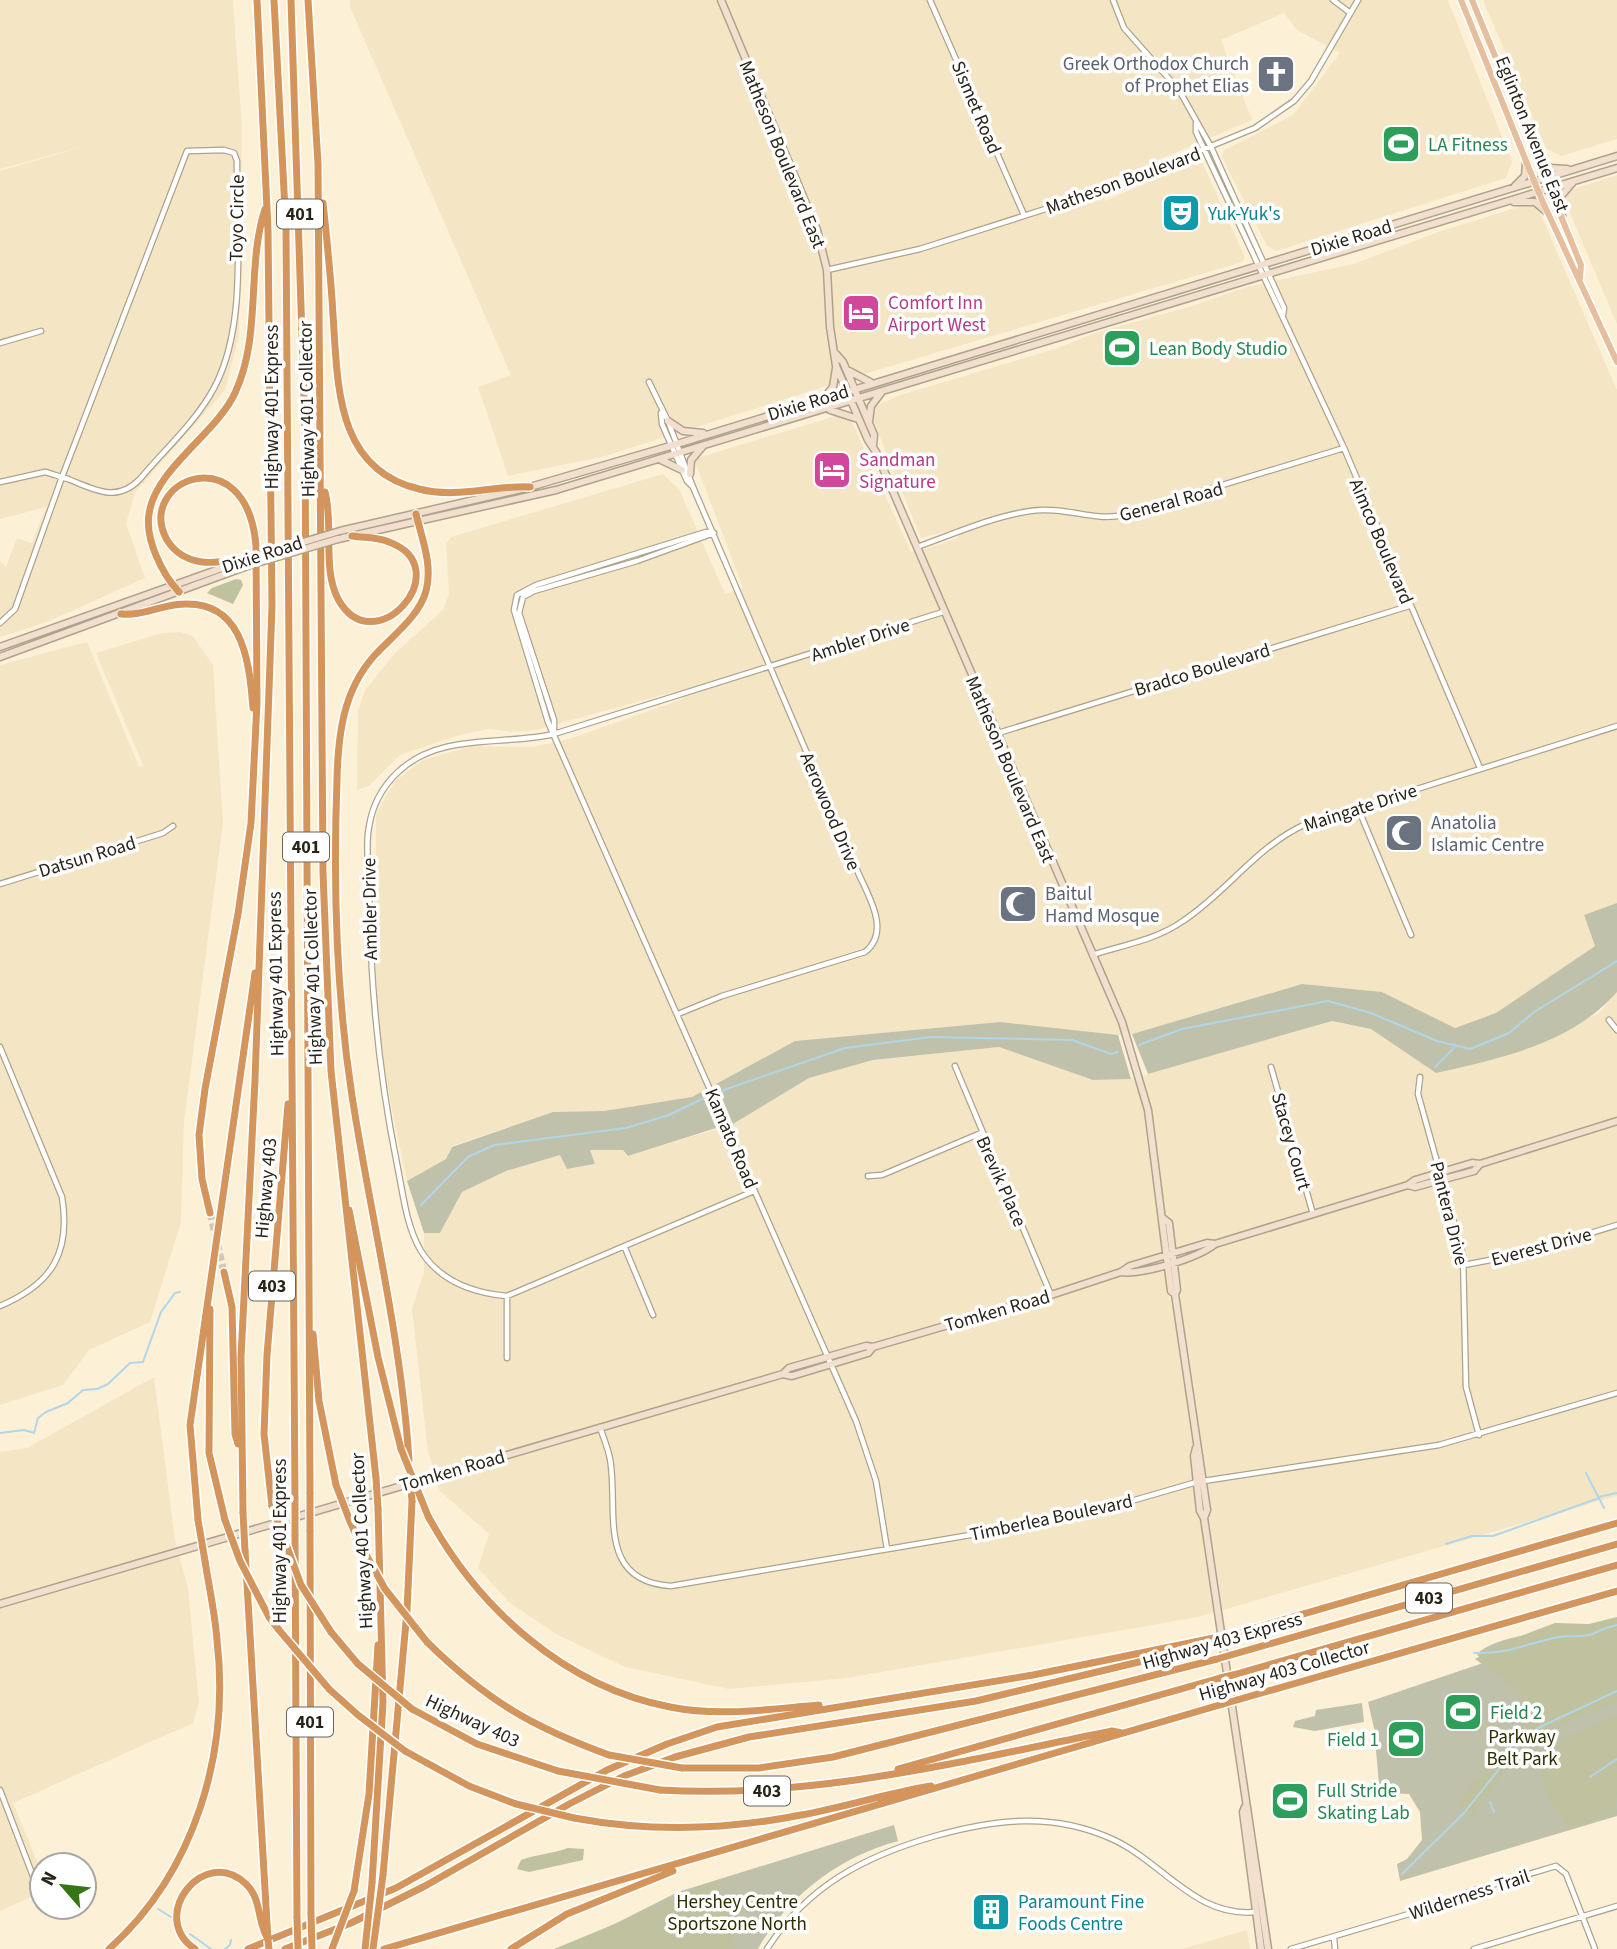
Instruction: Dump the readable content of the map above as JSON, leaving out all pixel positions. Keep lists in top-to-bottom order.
{
  "streets": {
    "highway": [
      "401",
      "Highway 401 Express",
      "Highway 401 Collector",
      "Highway 403",
      "403",
      "Highway 403 Express",
      "Highway 403 Collector"
    ],
    "main road": [
      "Eglinton Avenue East",
      "Matheson Boulevard East",
      "Dixie Road",
      "Tomken Road"
    ],
    "street": [
      "Sismet Road",
      "Matheson Boulevard",
      "Toyo Circle",
      "General Road",
      "Aimco Boulevard",
      "Ambler Drive",
      "Bradco Boulevard",
      "Maingate Drive",
      "Aerowood Drive",
      "Datsun Road",
      "Kamato Road",
      "Stacey Court",
      "Brevik Place",
      "Pantera Drive",
      "Everest Drive",
      "Timberlea Boulevard",
      "Wilderness Trail"
    ]
  },
  "crossings": [
    ["Sismet Road", "Matheson Boulevard"],
    ["Eglinton Avenue East", "Dixie Road"],
    ["Matheson Boulevard East", "Matheson Boulevard"],
    ["Matheson Boulevard East", "Dixie Road"],
    ["Matheson Boulevard East", "General Road"],
    ["Matheson Boulevard East", "Ambler Drive"],
    ["Matheson Boulevard East", "Bradco Boulevard"],
    ["Matheson Boulevard East", "Maingate Drive"],
    ["Matheson Boulevard East", "Tomken Road"],
    ["Matheson Boulevard East", "Timberlea Boulevard"],
    ["Matheson Boulevard", "Aimco Boulevard"],
    ["Dixie Road", "Aimco Boulevard"],
    ["Dixie Road", "Aerowood Drive"],
    ["Highway 401 Express", "Highway 403"],
    ["General Road", "Aimco Boulevard"],
    ["Aimco Boulevard", "Bradco Boulevard"],
    ["Aimco Boulevard", "Maingate Drive"],
    ["Ambler Drive", "Aerowood Drive"],
    ["Ambler Drive", "Kamato Road"],
    ["Aerowood Drive", "Kamato Road"],
    ["Kamato Road", "Tomken Road"],
    ["Kamato Road", "Timberlea Boulevard"],
    ["Stacey Court", "Tomken Road"],
    ["Brevik Place", "Tomken Road"],
    ["Highway 403", "Highway 403 Express"],
    ["Pantera Drive", "Everest Drive"],
    ["Pantera Drive", "Tomken Road"],
    ["Pantera Drive", "Timberlea Boulevard"],
    ["Tomken Road", "Timberlea Boulevard"]
  ],
  "parks": ["Parkway Belt Park", "Hershey Centre Sportszone North"],
  "places": {
    "church": ["Greek Orthodox Church of Prophet Elias"],
    "sports": [
      "LA Fitness",
      "Lean Body Studio",
      "Field 2",
      "Field 1",
      "Full Stride Skating Lab"
    ],
    "theatre": ["Yuk-Yuk's"],
    "hotel": ["Comfort Inn Airport West", "Sandman Signature"],
    "mosque": ["Anatolia Islamic Centre", "Baitul Hamd Mosque"],
    "building": ["Paramount Fine Foods Centre"]
  },
  "north": "top left"
}
